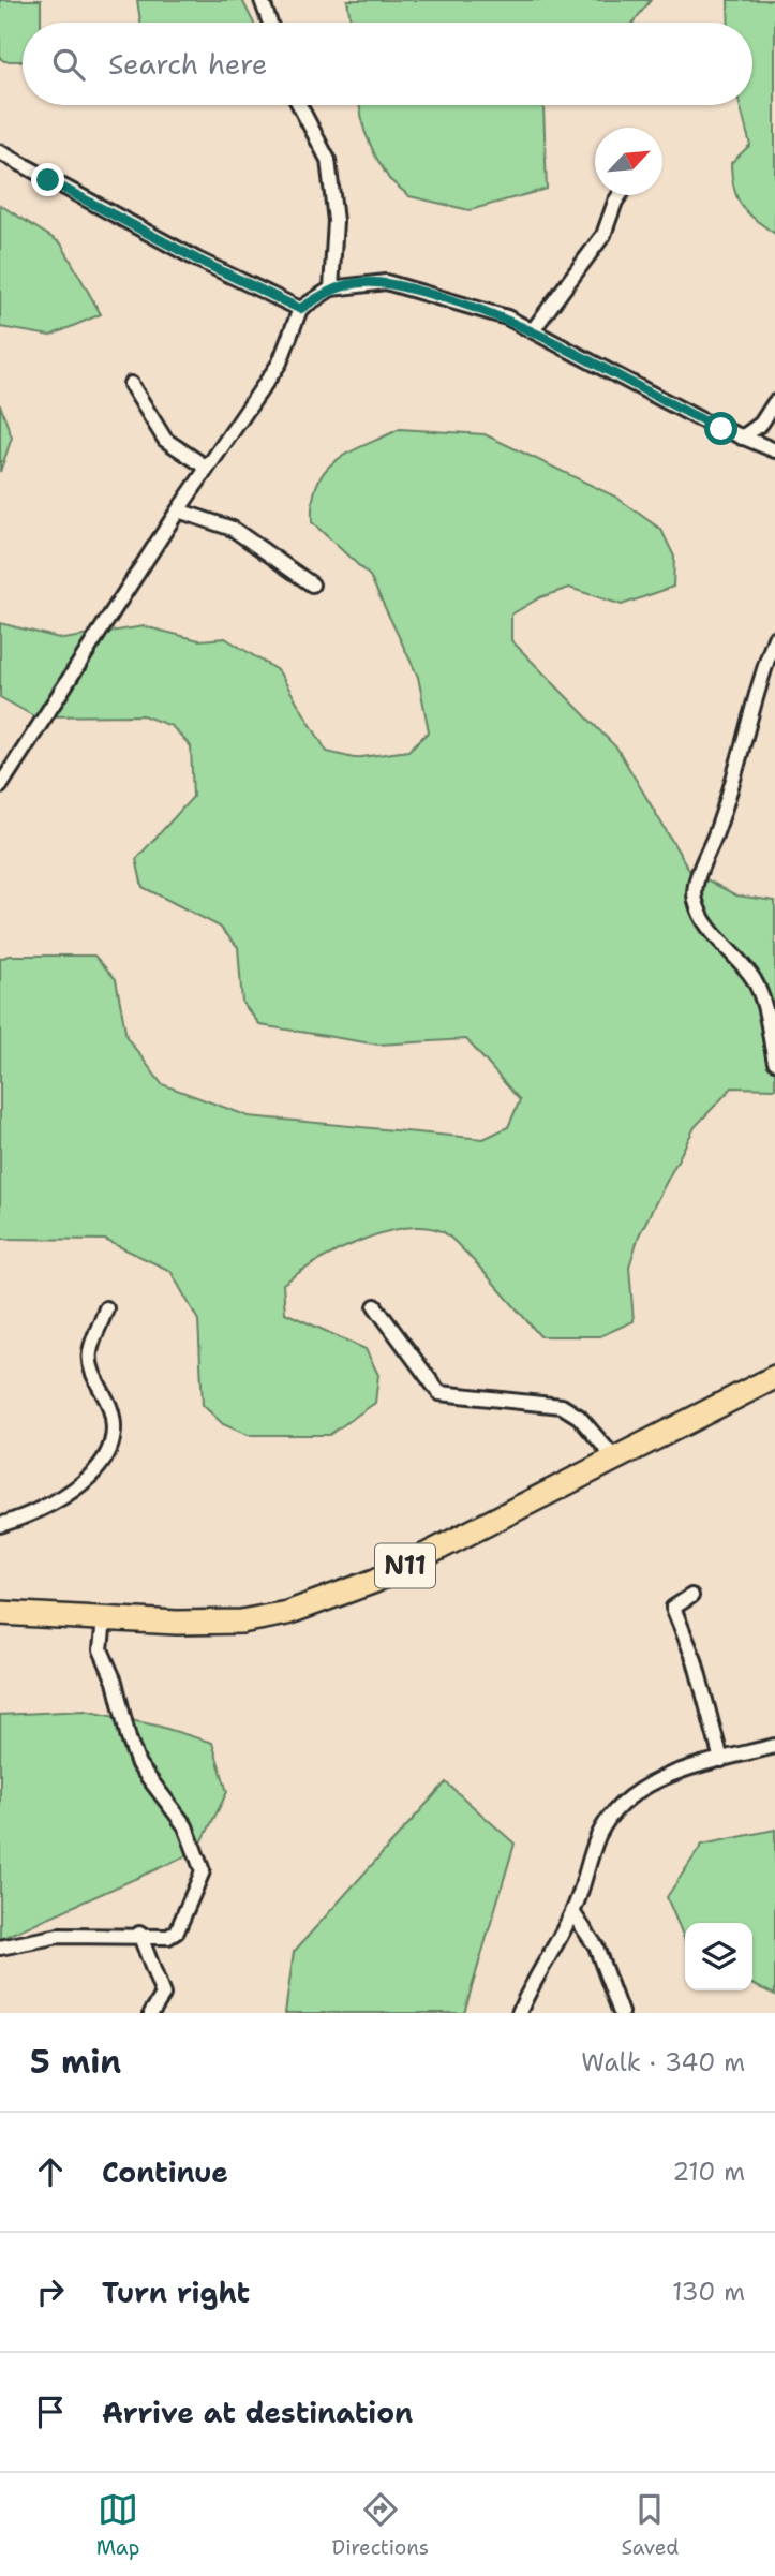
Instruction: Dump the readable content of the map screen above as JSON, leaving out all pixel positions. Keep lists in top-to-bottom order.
{
  "streets": {
    "highway": ["N11"]
  },
  "north": "top right",
  "page": {
    "search": "Search here",
    "heading": ["5 min", "Walk · 340 m"],
    "list": [
      ["Continue", "210 m"],
      ["Turn right", "130 m"],
      "Arrive at destination"
    ],
    "nav": ["Map", "Directions", "Saved"]
  }
}
